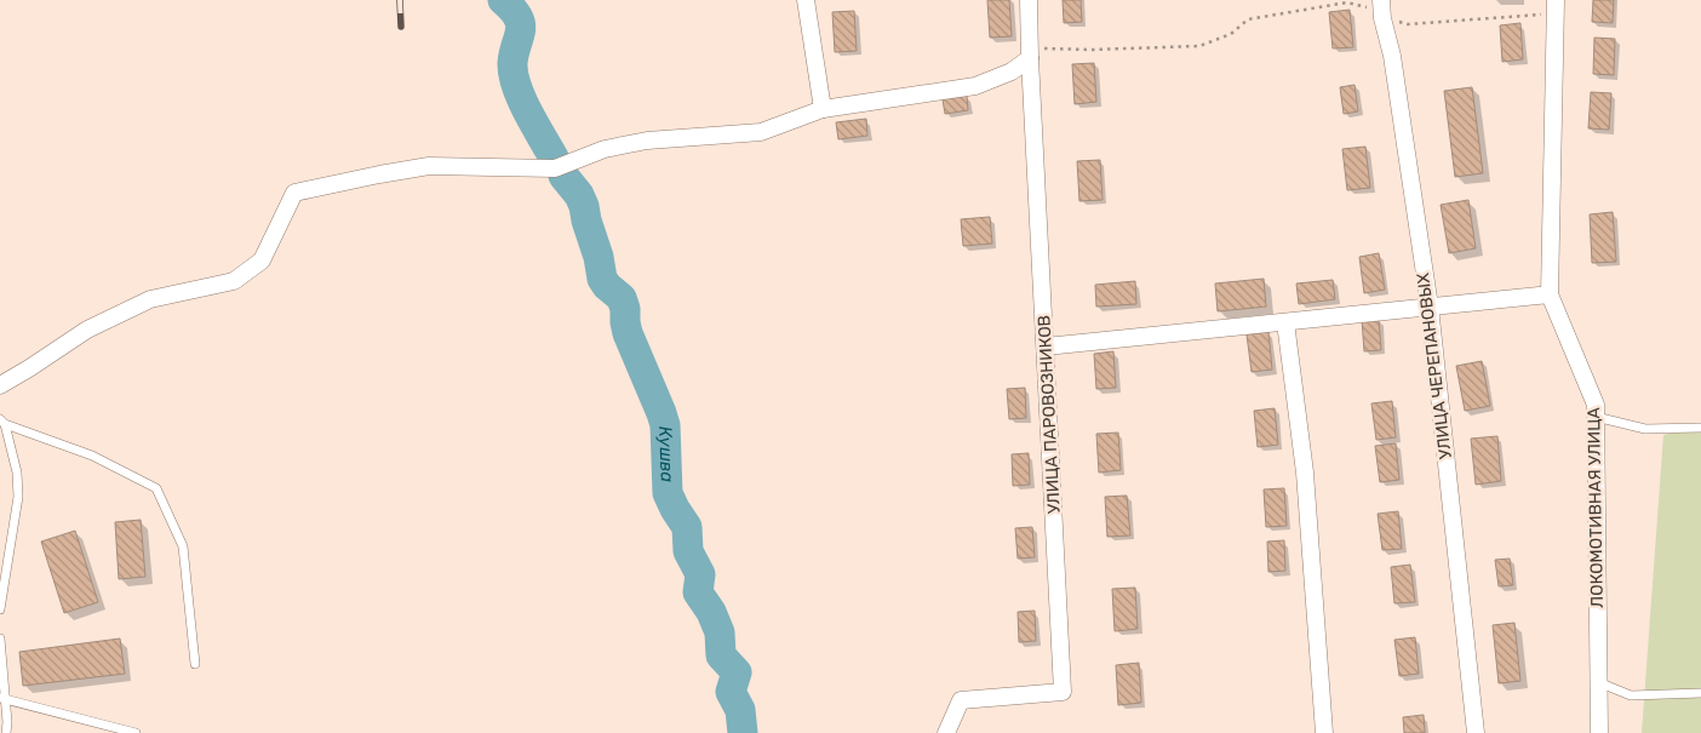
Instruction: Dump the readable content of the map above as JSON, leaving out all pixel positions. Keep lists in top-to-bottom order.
{
  "streets": {
    "street": ["УЛИЦА ЧЕРЕПАНОВЫХ", "УЛИЦА ПАРОВОЗНИКОВ", "ЛОКОМОТИВНАЯ УЛИЦА"]
  },
  "water": ["Кушва"]
}
